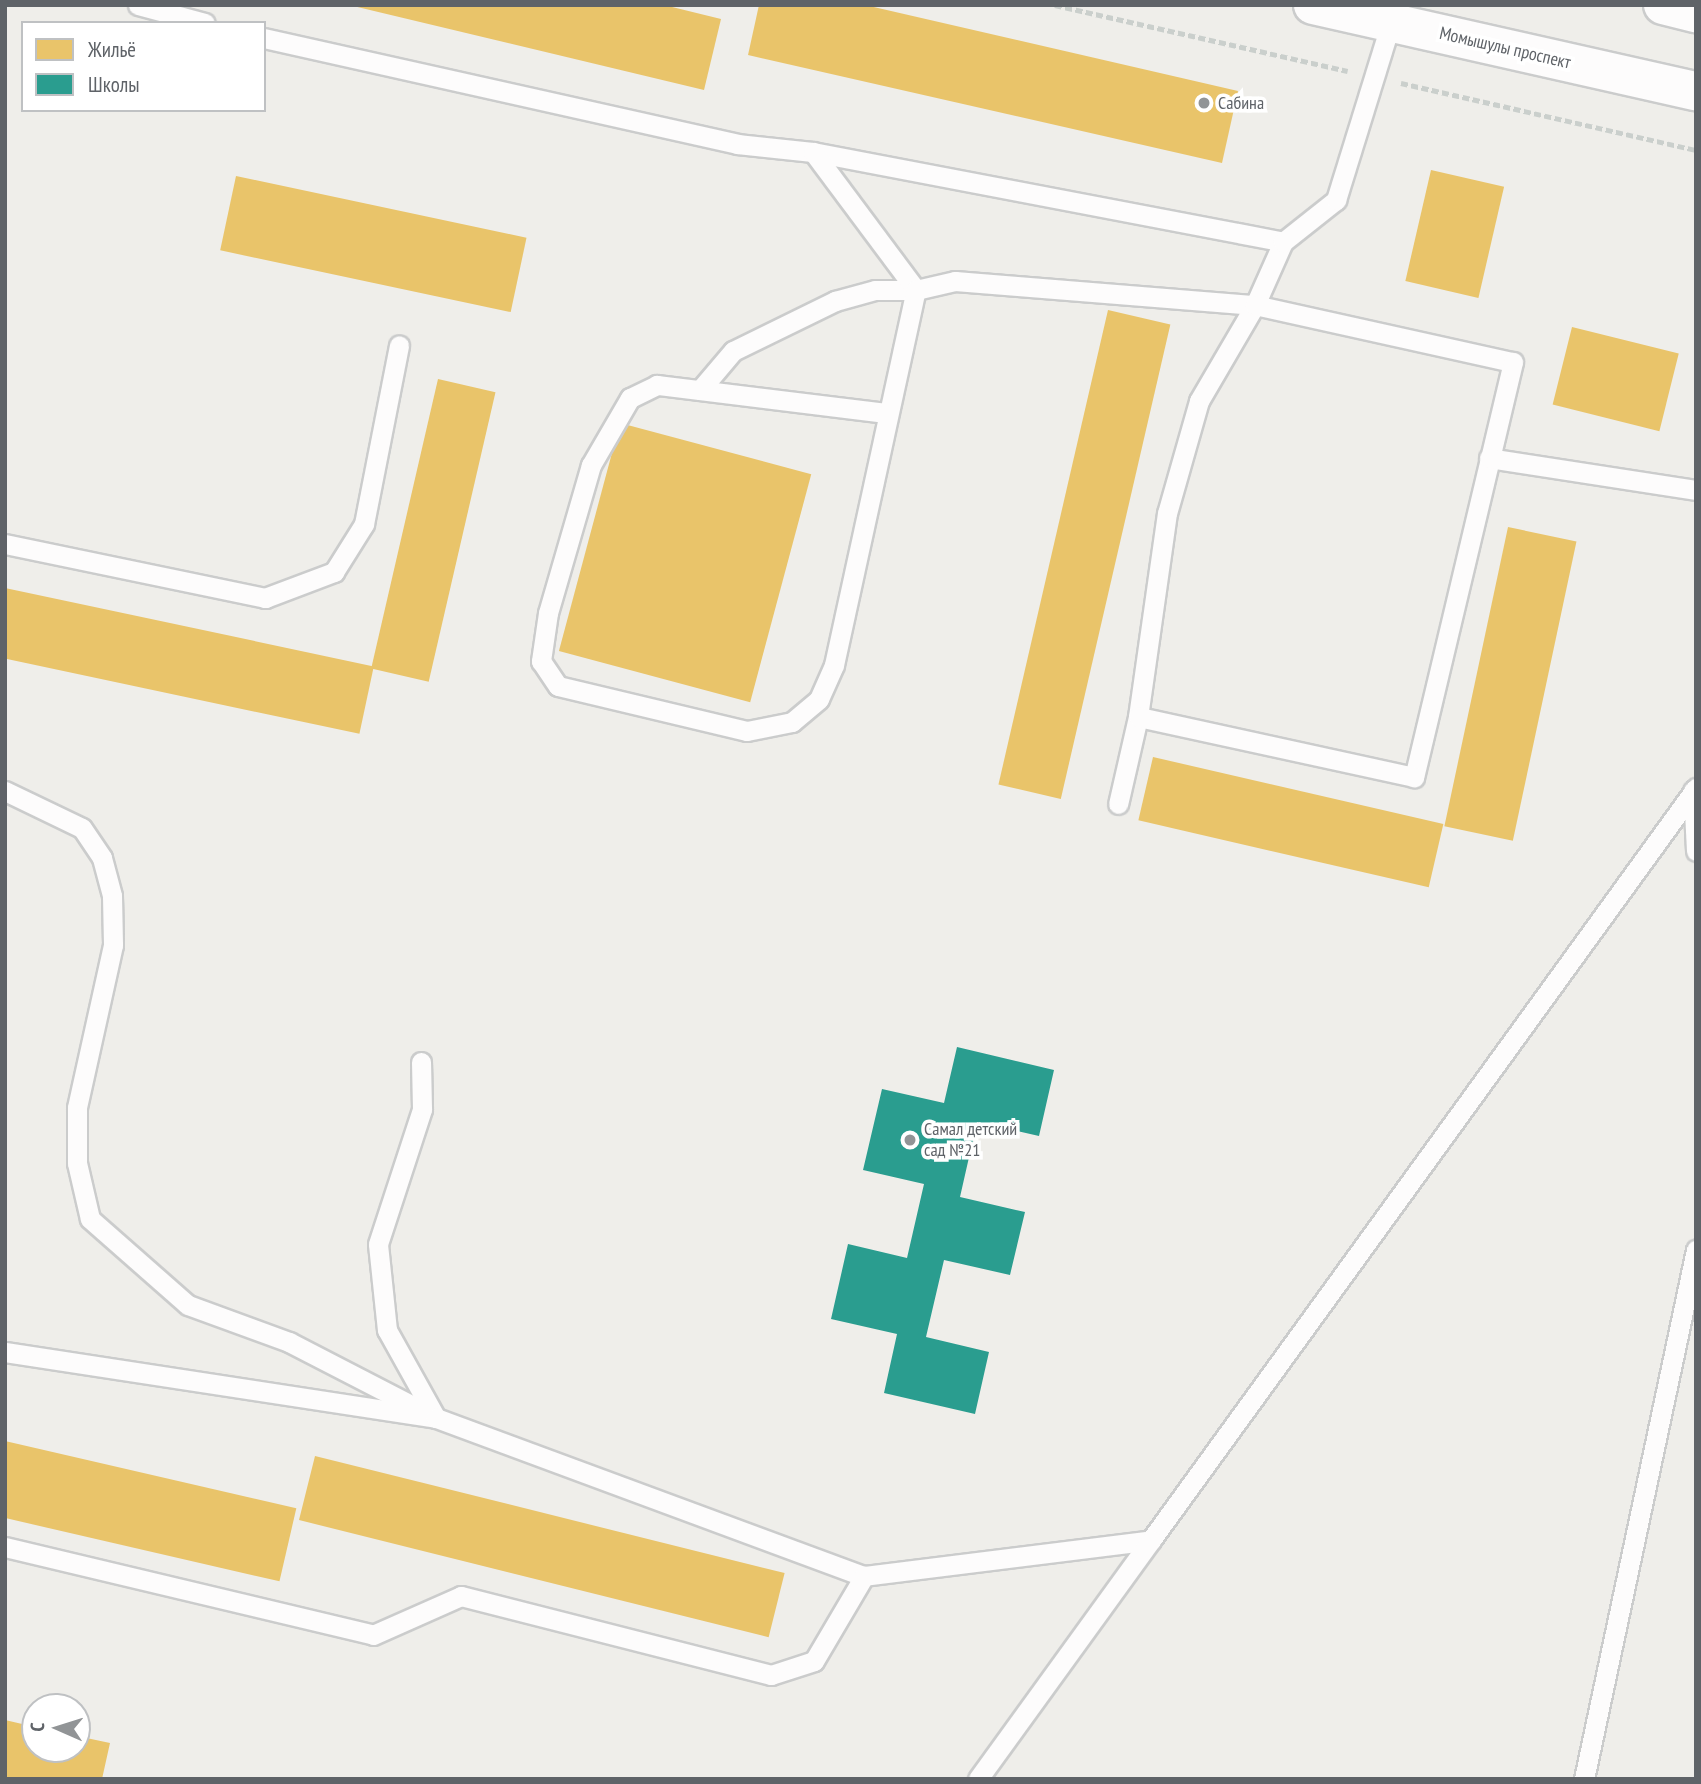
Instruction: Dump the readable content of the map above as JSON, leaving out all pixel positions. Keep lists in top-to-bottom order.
{
  "streets": {
    "street": ["Момышулы проспект"]
  },
  "places": ["Сабина", "Самал детский сад №21"],
  "legend": ["Жильё", "Школы"],
  "north": "left"
}
